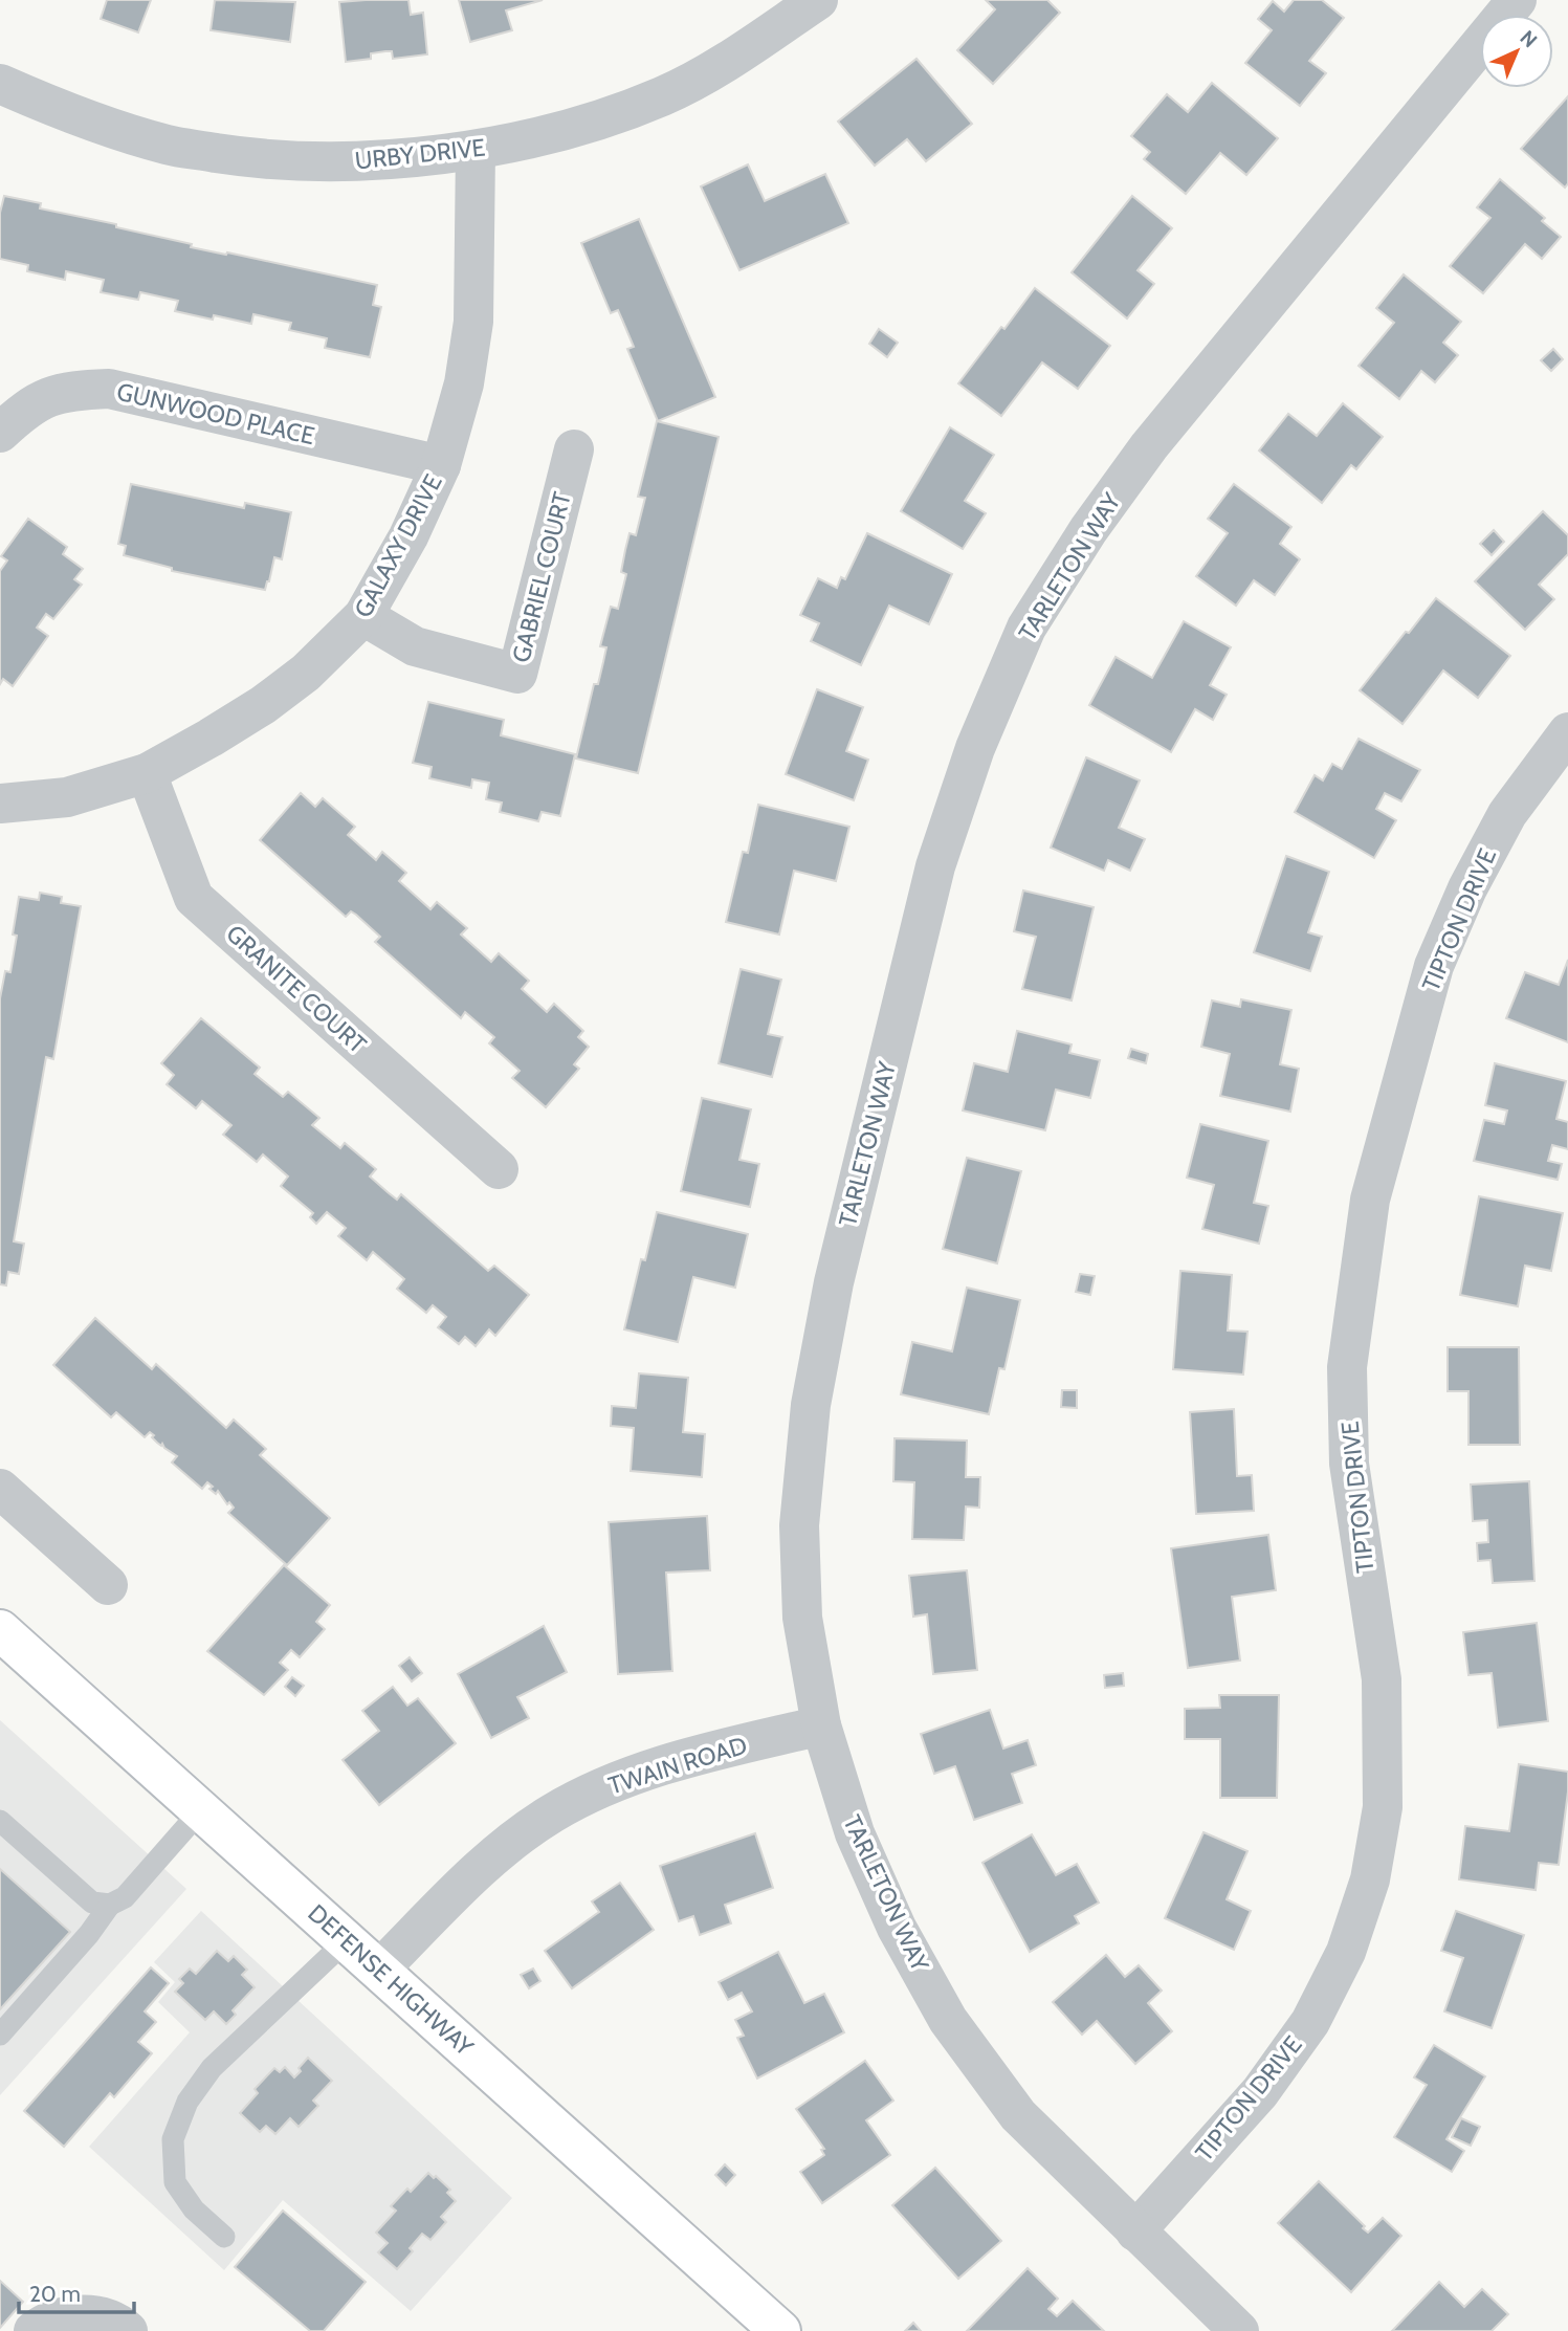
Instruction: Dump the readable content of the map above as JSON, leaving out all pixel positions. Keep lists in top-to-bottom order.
{
  "streets": {
    "main road": ["DEFENSE HIGHWAY"],
    "street": [
      "URBY DRIVE",
      "GUNWOOD PLACE",
      "GALAXY DRIVE",
      "TARLETON WAY",
      "GABRIEL COURT",
      "TIPTON DRIVE",
      "GRANITE COURT",
      "TWAIN ROAD"
    ]
  },
  "crossings": [
    ["URBY DRIVE", "GALAXY DRIVE"],
    ["GUNWOOD PLACE", "GALAXY DRIVE"],
    ["GALAXY DRIVE", "GABRIEL COURT"],
    ["GALAXY DRIVE", "GRANITE COURT"],
    ["TARLETON WAY", "TIPTON DRIVE"],
    ["TARLETON WAY", "TWAIN ROAD"],
    ["TWAIN ROAD", "DEFENSE HIGHWAY"]
  ],
  "scale_bar": "20 m",
  "north": "top right"
}
